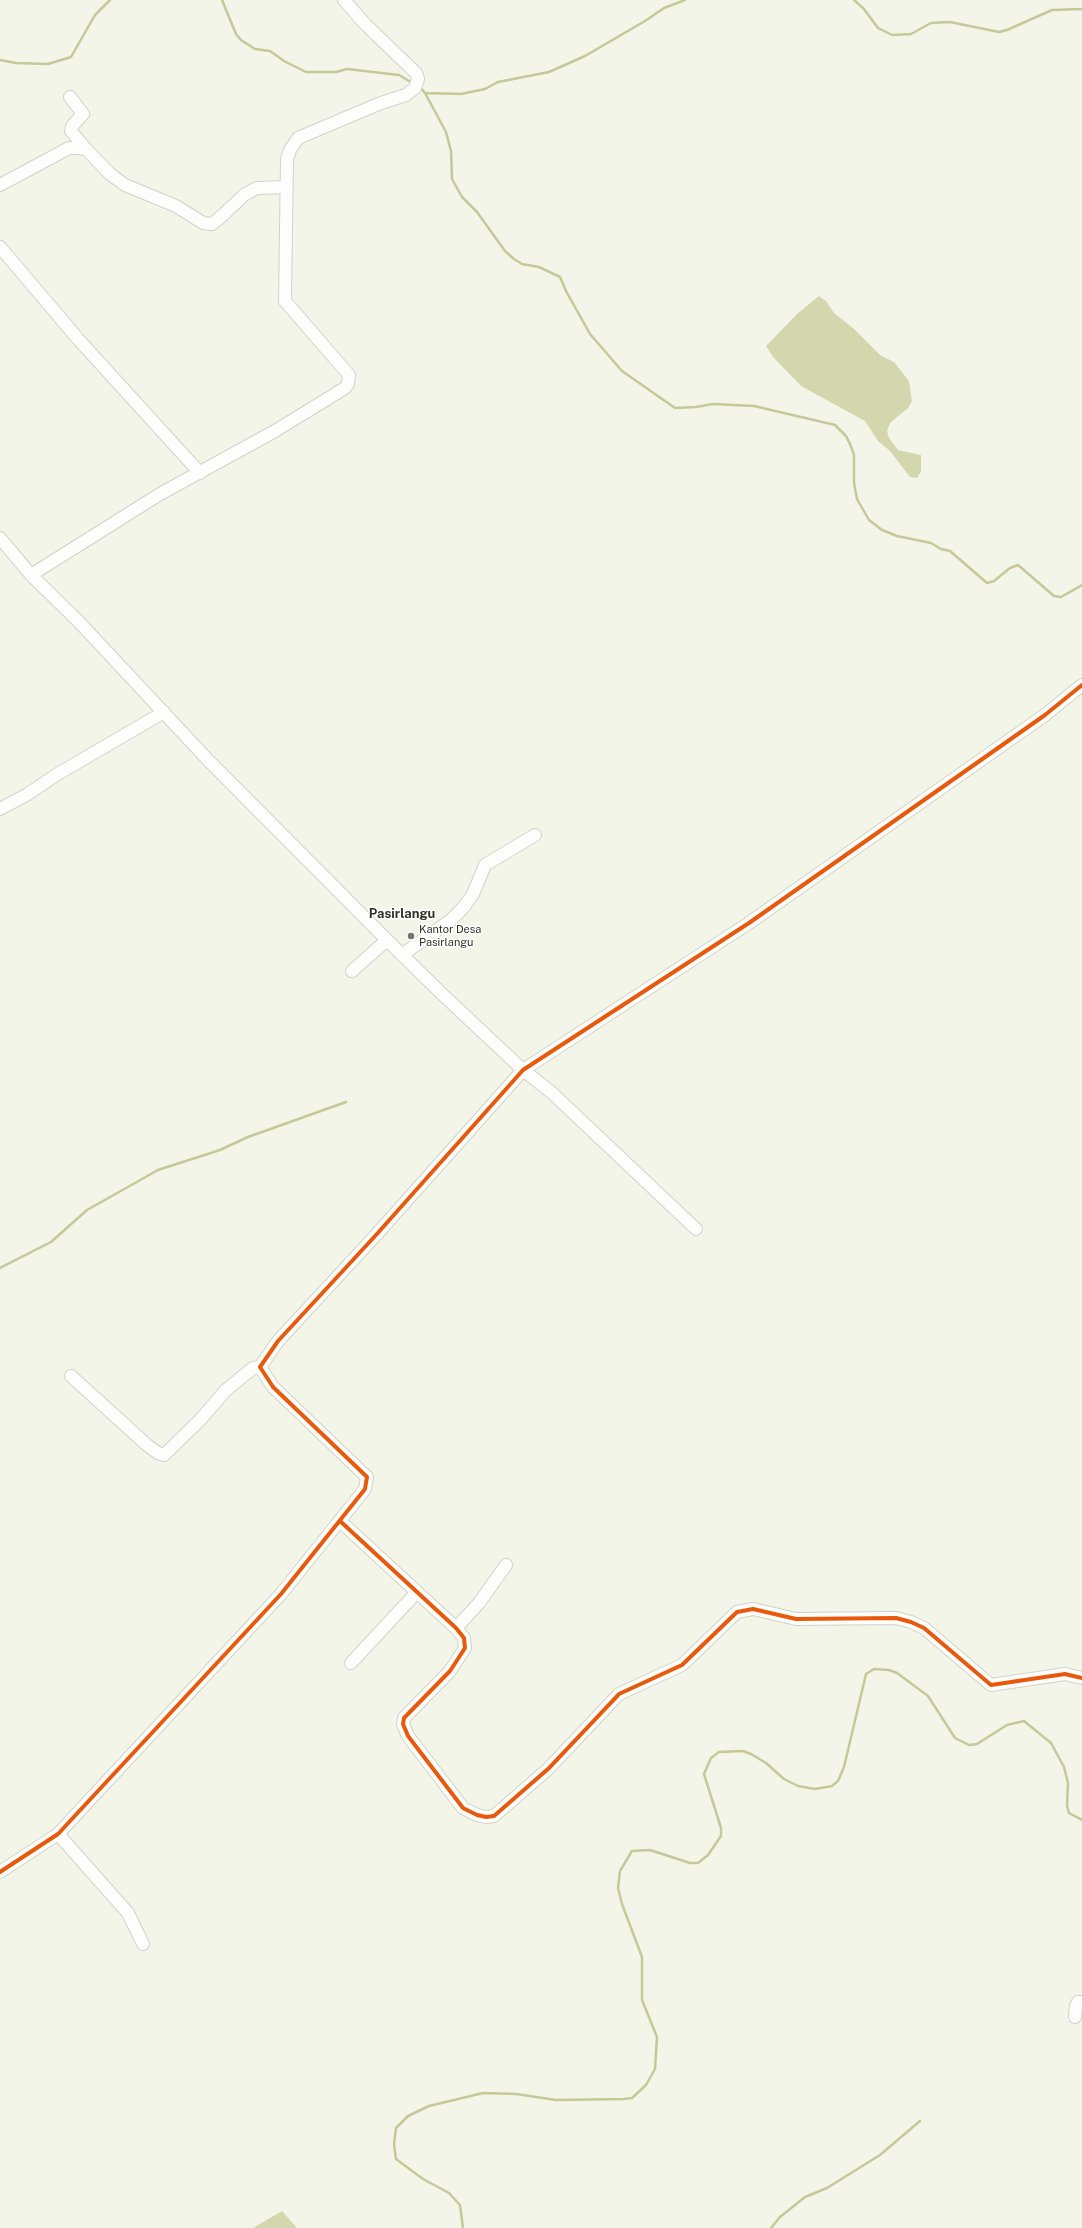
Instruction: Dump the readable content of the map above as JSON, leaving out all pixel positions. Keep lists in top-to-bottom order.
{
  "districts": ["Pasirlangu"],
  "places": ["Kantor Desa Pasirlangu"]
}
